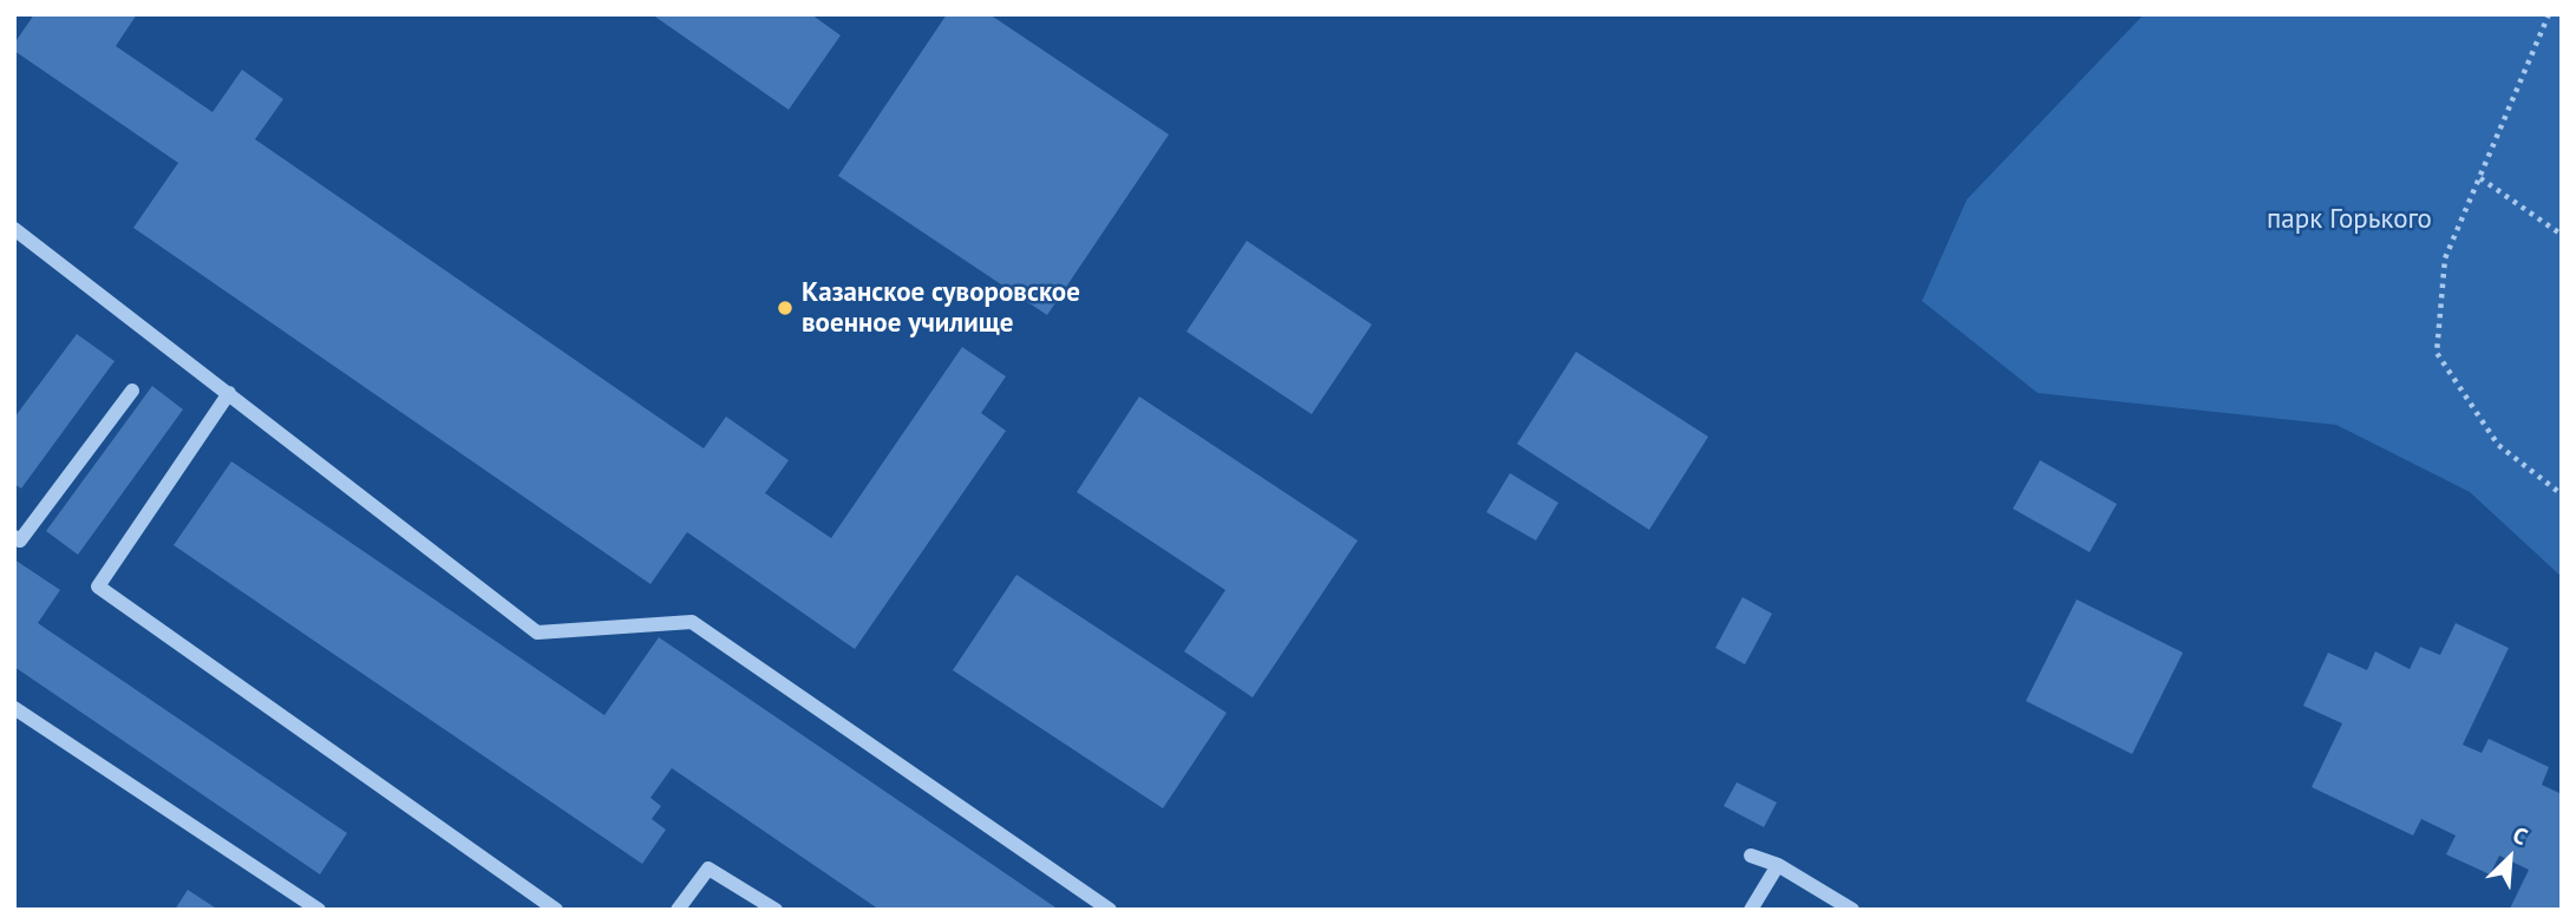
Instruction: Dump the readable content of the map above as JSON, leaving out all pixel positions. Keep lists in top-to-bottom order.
{
  "parks": ["парк Горького"],
  "places": ["Казанское суворовское военное училище"],
  "north": "top right"
}
